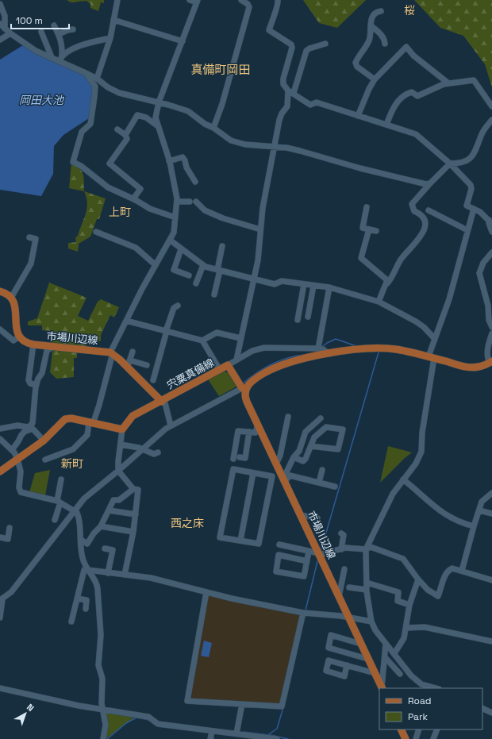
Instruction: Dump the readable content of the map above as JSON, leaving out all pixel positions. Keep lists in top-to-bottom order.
{
  "streets": {
    "main road": ["市場川辺線", "宍粟真備線"]
  },
  "crossings": [
    ["市場川辺線", "宍粟真備線"]
  ],
  "districts": [
    "桜",
    "真備町岡田",
    "上町",
    "新町",
    "西之床"
  ],
  "water": ["岡田大池"],
  "legend": ["Road", "Park"],
  "scale_bar": "100 m",
  "north": "top right"
}
